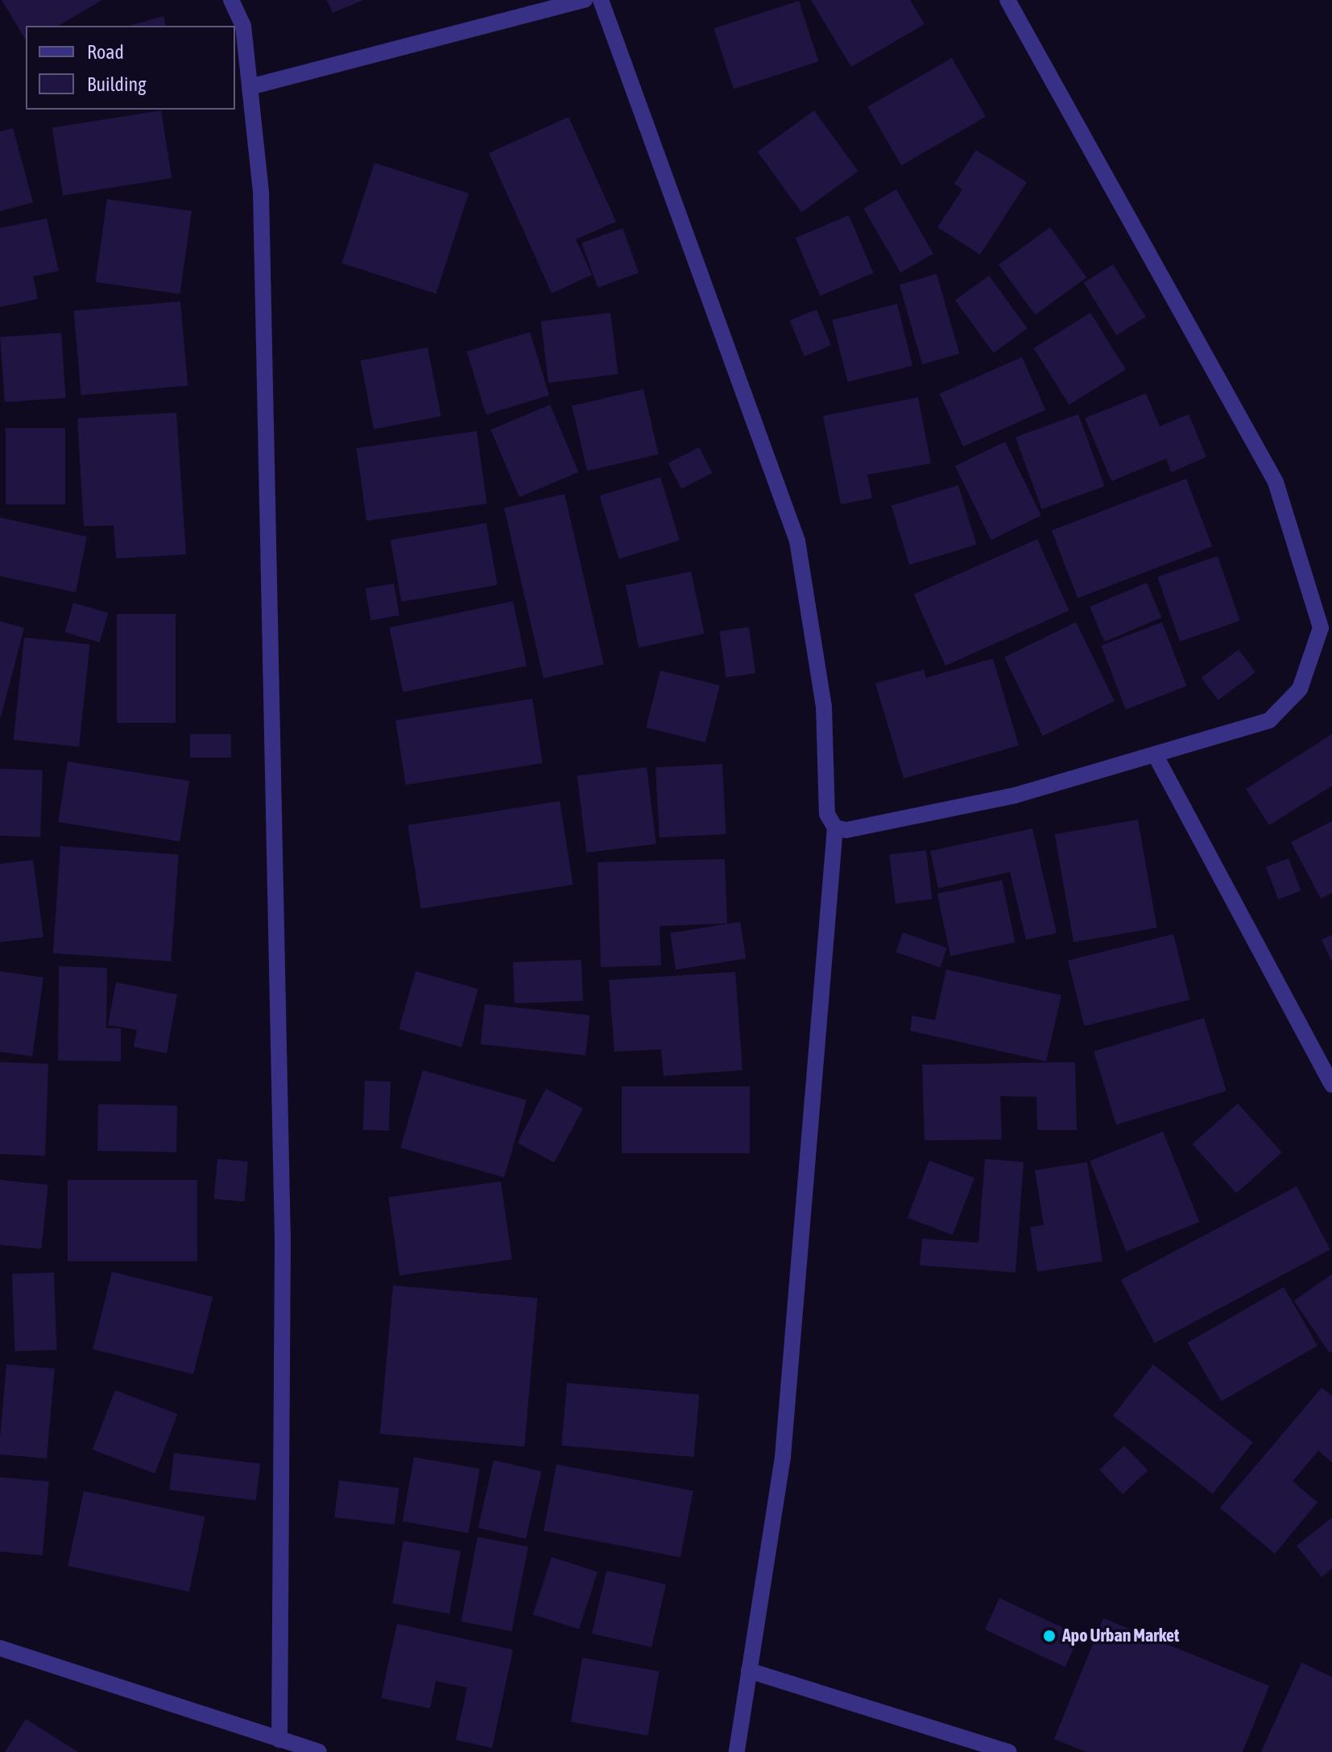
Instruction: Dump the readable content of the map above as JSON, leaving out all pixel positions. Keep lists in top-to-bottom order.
{
  "places": ["Apo Urban Market"],
  "legend": ["Road", "Building"]
}
